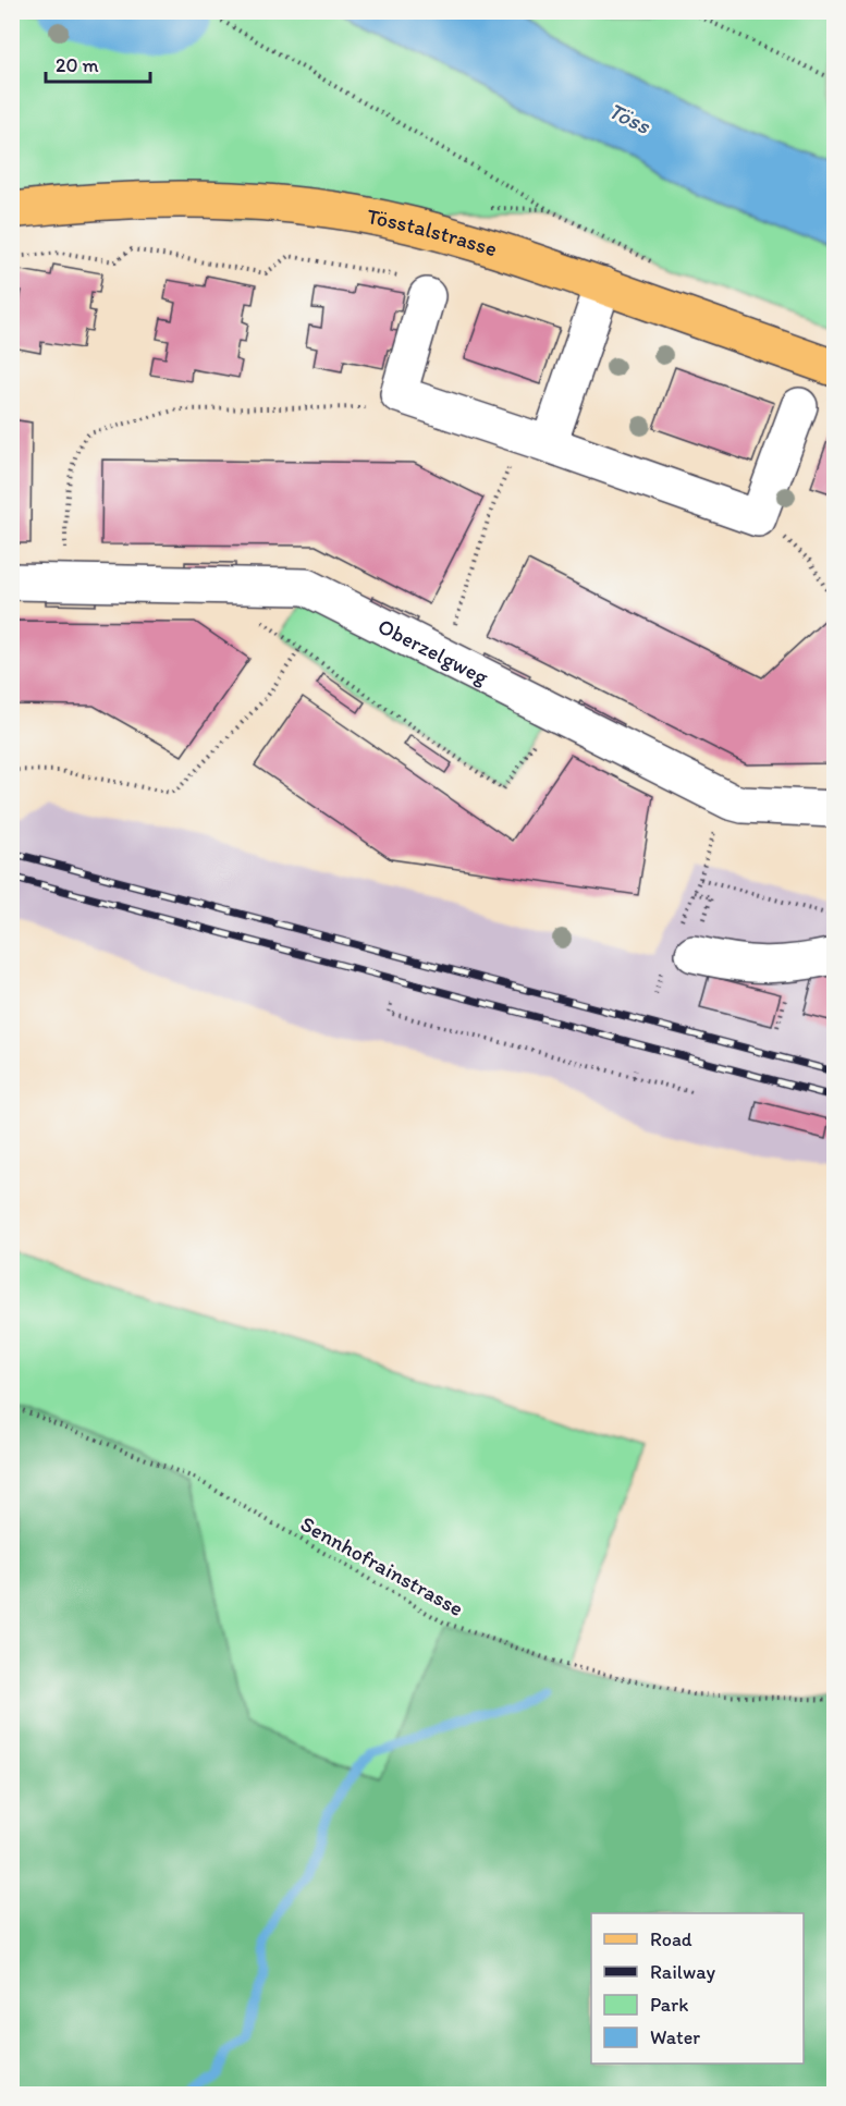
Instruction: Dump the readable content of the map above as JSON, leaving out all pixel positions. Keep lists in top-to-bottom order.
{
  "streets": {
    "main road": ["Tösstalstrasse"],
    "lane": ["Oberzelgweg"],
    "path": ["Sennhofrainstrasse"]
  },
  "water": ["Töss"],
  "legend": [
    "Road",
    "Railway",
    "Park",
    "Water"
  ],
  "scale_bar": "20 m"
}
